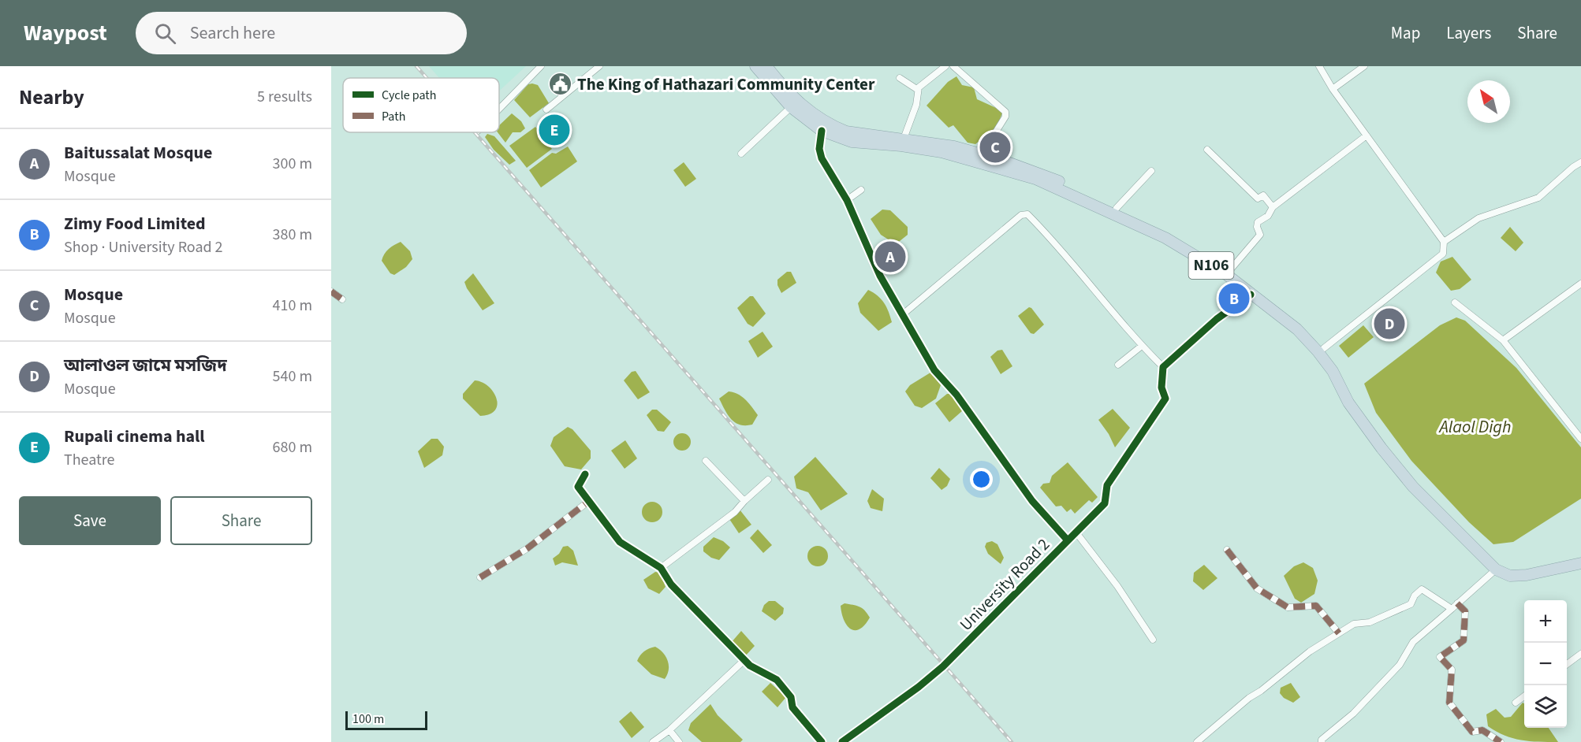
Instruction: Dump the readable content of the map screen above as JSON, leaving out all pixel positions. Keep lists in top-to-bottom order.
{
  "streets": {
    "highway": ["N106"],
    "street": ["University Road 2"]
  },
  "water": ["Alaol Digh"],
  "places": {
    "public building": ["The King of Hathazari Community Center"]
  },
  "legend": ["Cycle path", "Path"],
  "scale_bar": "100 m",
  "north": "top left",
  "page": {
    "header": "Waypost",
    "search": "Search here",
    "nav": ["Map", "Layers", "Share"],
    "heading": ["Nearby", "5 results"],
    "pins": [
      "E",
      "C",
      "A",
      "B",
      "D"
    ],
    "list": [
      {
        "mark": "A",
        "name": "Baitussalat Mosque",
        "note": "Mosque",
        "value": "300 m"
      },
      {
        "mark": "B",
        "name": "Zimy Food Limited",
        "note": "Shop · University Road 2",
        "value": "380 m"
      },
      {
        "mark": "C",
        "name": "Mosque",
        "note": "Mosque",
        "value": "410 m"
      },
      {
        "mark": "D",
        "name": "আলাওল জামে মসজিদ",
        "note": "Mosque",
        "value": "540 m"
      },
      {
        "mark": "E",
        "name": "Rupali cinema hall",
        "note": "Theatre",
        "value": "680 m"
      }
    ],
    "buttons": ["Save", "Share"],
    "map_buttons": ["+", "−"],
    "scale": "100 m"
  }
}
